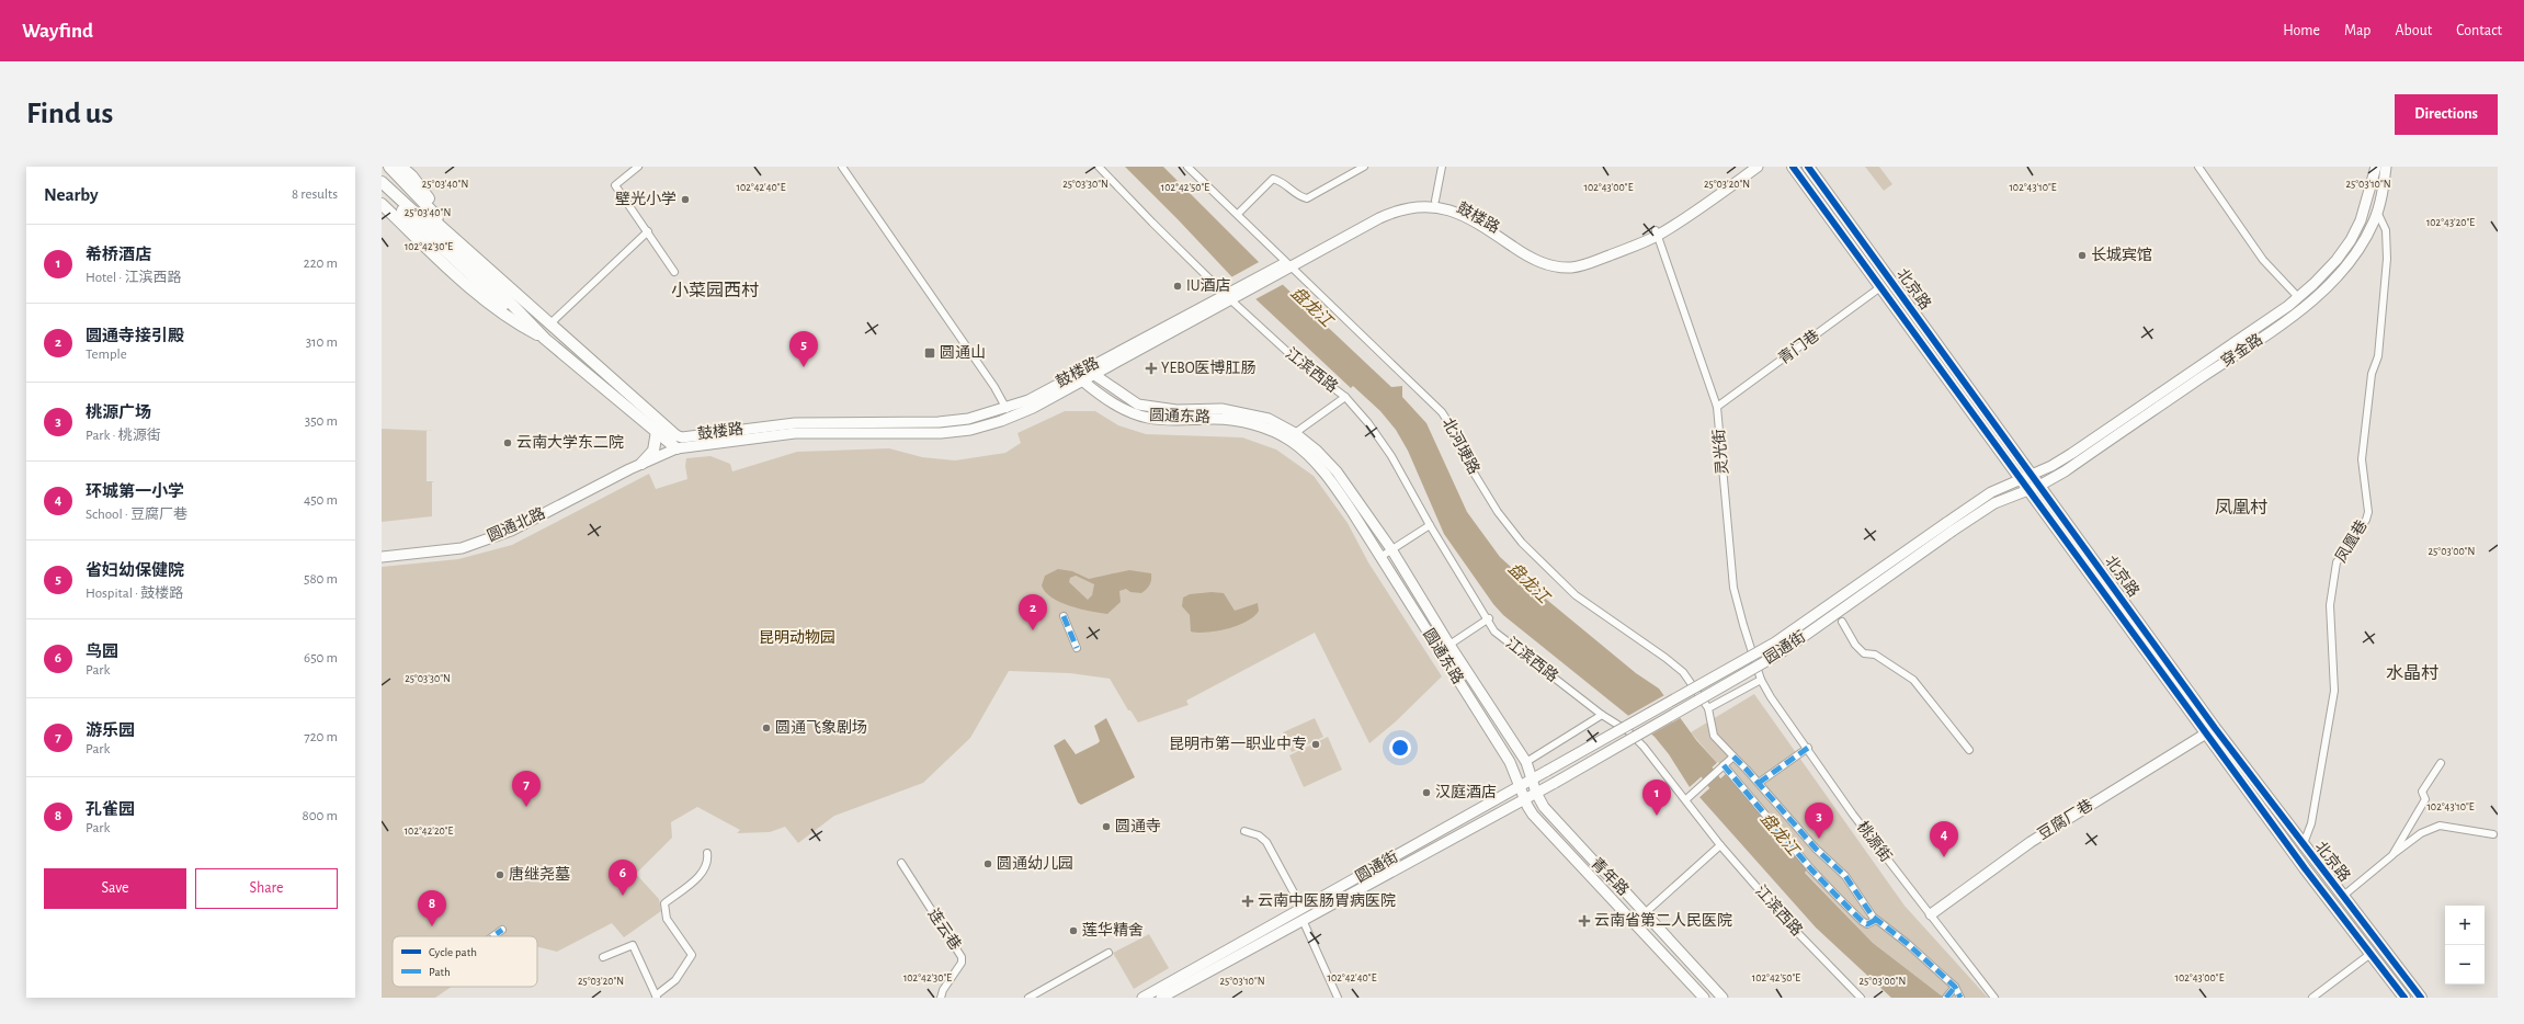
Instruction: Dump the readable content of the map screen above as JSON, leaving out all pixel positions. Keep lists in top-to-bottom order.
{
  "streets": {
    "main road": [
      "鼓楼路",
      "北京路",
      "穿金路",
      "圆通东路",
      "圆通北路",
      "园通街",
      "豆腐厂巷",
      "圆通街",
      "青年路"
    ],
    "street": [
      "青门巷",
      "江滨西路",
      "北河埂路",
      "灵光街",
      "凤凰巷",
      "桃源街",
      "连云巷"
    ]
  },
  "crossings": [
    ["鼓楼路", "江滨西路"],
    ["鼓楼路", "圆通东路"],
    ["鼓楼路", "北河埂路"],
    ["鼓楼路", "灵光街"],
    ["鼓楼路", "圆通北路"],
    ["北京路", "青门巷"],
    ["北京路", "穿金路"],
    ["北京路", "凤凰巷"],
    ["北京路", "园通街"],
    ["北京路", "豆腐厂巷"],
    ["青门巷", "灵光街"],
    ["穿金路", "凤凰巷"],
    ["穿金路", "园通街"],
    ["圆通东路", "园通街"],
    ["圆通东路", "圆通街"],
    ["圆通东路", "青年路"],
    ["灵光街", "桃源街"],
    ["园通街", "圆通街"],
    ["园通街", "青年路"],
    ["豆腐厂巷", "桃源街"],
    ["圆通街", "青年路"]
  ],
  "districts": ["小菜园西村", "凤凰村", "水晶村"],
  "water": ["盘龙江"],
  "parks": ["昆明动物园"],
  "places": {
    "other": [
      "壁光小学",
      "长城宾馆",
      "IU酒店",
      "云南大学东二院",
      "圆通飞象剧场",
      "昆明市第一职业中专",
      "汉庭酒店",
      "圆通寺",
      "圆通幼儿园",
      "唐继尧墓",
      "莲华精舍"
    ],
    "transit": ["圆通山"],
    "health": ["YEBO医博肛肠", "云南中医肠胃病医院", "云南省第二人民医院"]
  },
  "legend": ["Cycle path", "Path"],
  "page": {
    "header": "Wayfind",
    "nav": [
      "Home",
      "Map",
      "About",
      "Contact"
    ],
    "buttons": [
      "Directions",
      ["Save", "Share"]
    ],
    "title": "Find us",
    "heading": ["Nearby", "8 results"],
    "list": [
      {
        "mark": "1",
        "name": "希桥酒店",
        "note": "Hotel · 江滨西路",
        "value": "220 m"
      },
      {
        "mark": "2",
        "name": "圆通寺接引殿",
        "note": "Temple",
        "value": "310 m"
      },
      {
        "mark": "3",
        "name": "桃源广场",
        "note": "Park · 桃源街",
        "value": "350 m"
      },
      {
        "mark": "4",
        "name": "环城第一小学",
        "note": "School · 豆腐厂巷",
        "value": "450 m"
      },
      {
        "mark": "5",
        "name": "省妇幼保健院",
        "note": "Hospital · 鼓楼路",
        "value": "580 m"
      },
      {
        "mark": "6",
        "name": "鸟园",
        "note": "Park",
        "value": "650 m"
      },
      {
        "mark": "7",
        "name": "游乐园",
        "note": "Park",
        "value": "720 m"
      },
      {
        "mark": "8",
        "name": "孔雀园",
        "note": "Park",
        "value": "800 m"
      }
    ],
    "pins": [
      "5",
      "2",
      "7",
      "1",
      "3",
      "4",
      "6",
      "8"
    ],
    "map_buttons": ["+", "−"]
  },
  "coordinates": [
    "25°03'40\"N",
    "25°03'30\"N",
    "25°03'20\"N",
    "25°03'10\"N",
    "102°42'40\"E",
    "102°42'50\"E",
    "102°43'00\"E",
    "102°43'10\"E",
    "102°43'20\"E",
    "102°42'30\"E",
    "25°03'00\"N",
    "102°42'20\"E"
  ]
}
